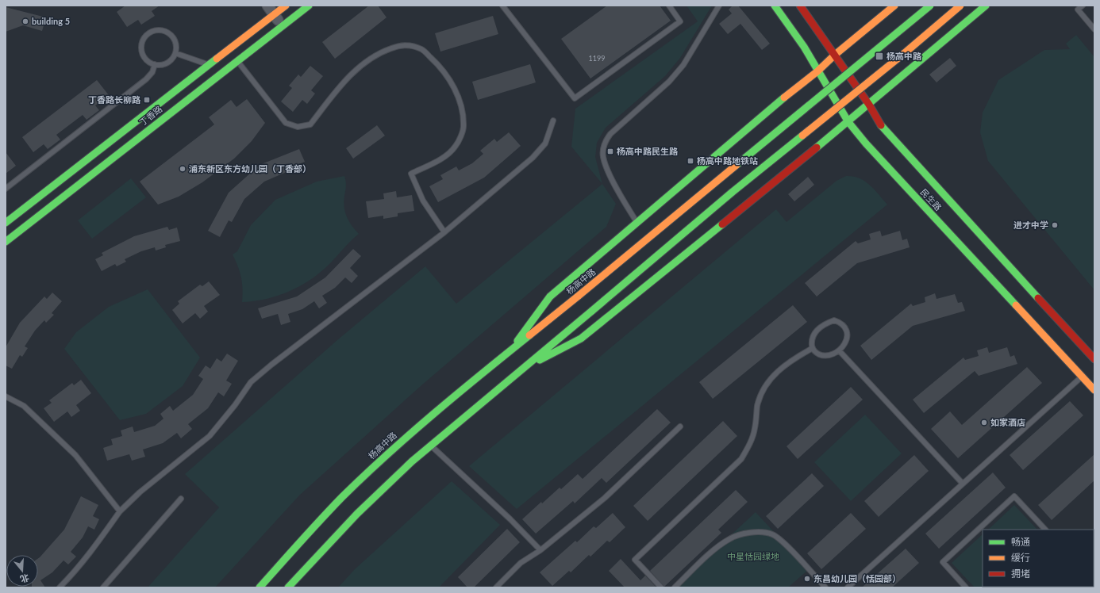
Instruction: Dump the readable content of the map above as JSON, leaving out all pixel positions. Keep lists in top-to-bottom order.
{
  "streets": {
    "main road": ["丁香路", "民生路", "杨高中路"]
  },
  "parks": ["中星恬园绿地"],
  "places": {
    "other": [
      "building 5",
      "浦东新区东方幼儿园（丁香部）",
      "进才中学",
      "如家酒店",
      "东昌幼儿园（恬园部）"
    ],
    "transit": [
      "杨高中路",
      "丁香路长柳路",
      "杨高中路民生路",
      "杨高中路地铁站"
    ]
  },
  "house_numbers": ["1199"],
  "legend": ["畅通", "缓行", "拥堵"],
  "north": "bottom"
}
